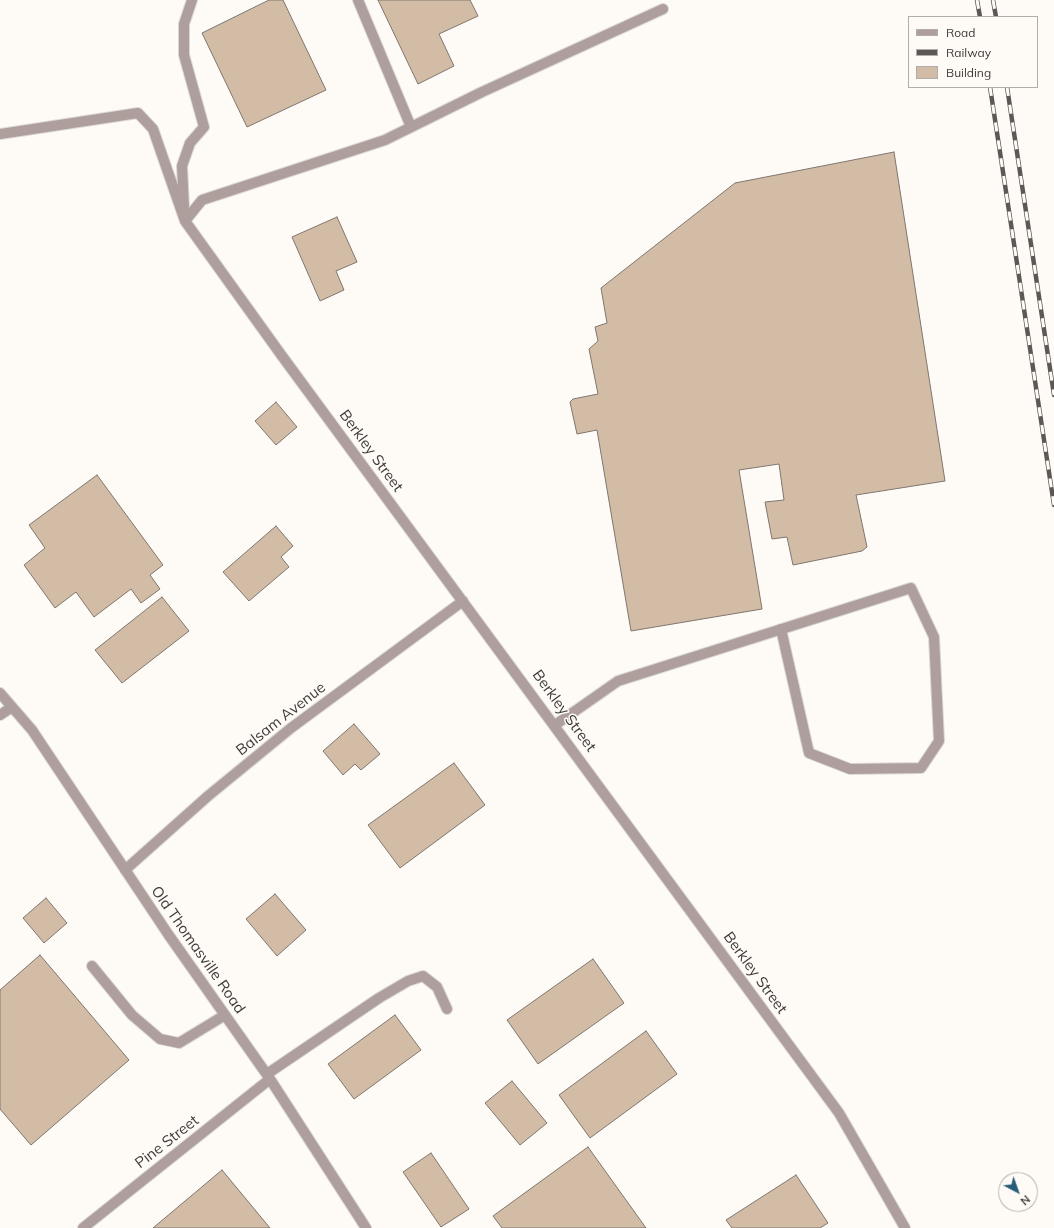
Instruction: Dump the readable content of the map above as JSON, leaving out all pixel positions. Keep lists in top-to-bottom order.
{
  "streets": {
    "street": [
      "Berkley Street",
      "Balsam Avenue",
      "Old Thomasville Road",
      "Pine Street"
    ]
  },
  "crossings": [
    ["Berkley Street", "Balsam Avenue"],
    ["Balsam Avenue", "Old Thomasville Road"],
    ["Old Thomasville Road", "Pine Street"]
  ],
  "legend": ["Road", "Railway", "Building"],
  "north": "bottom right"
}
